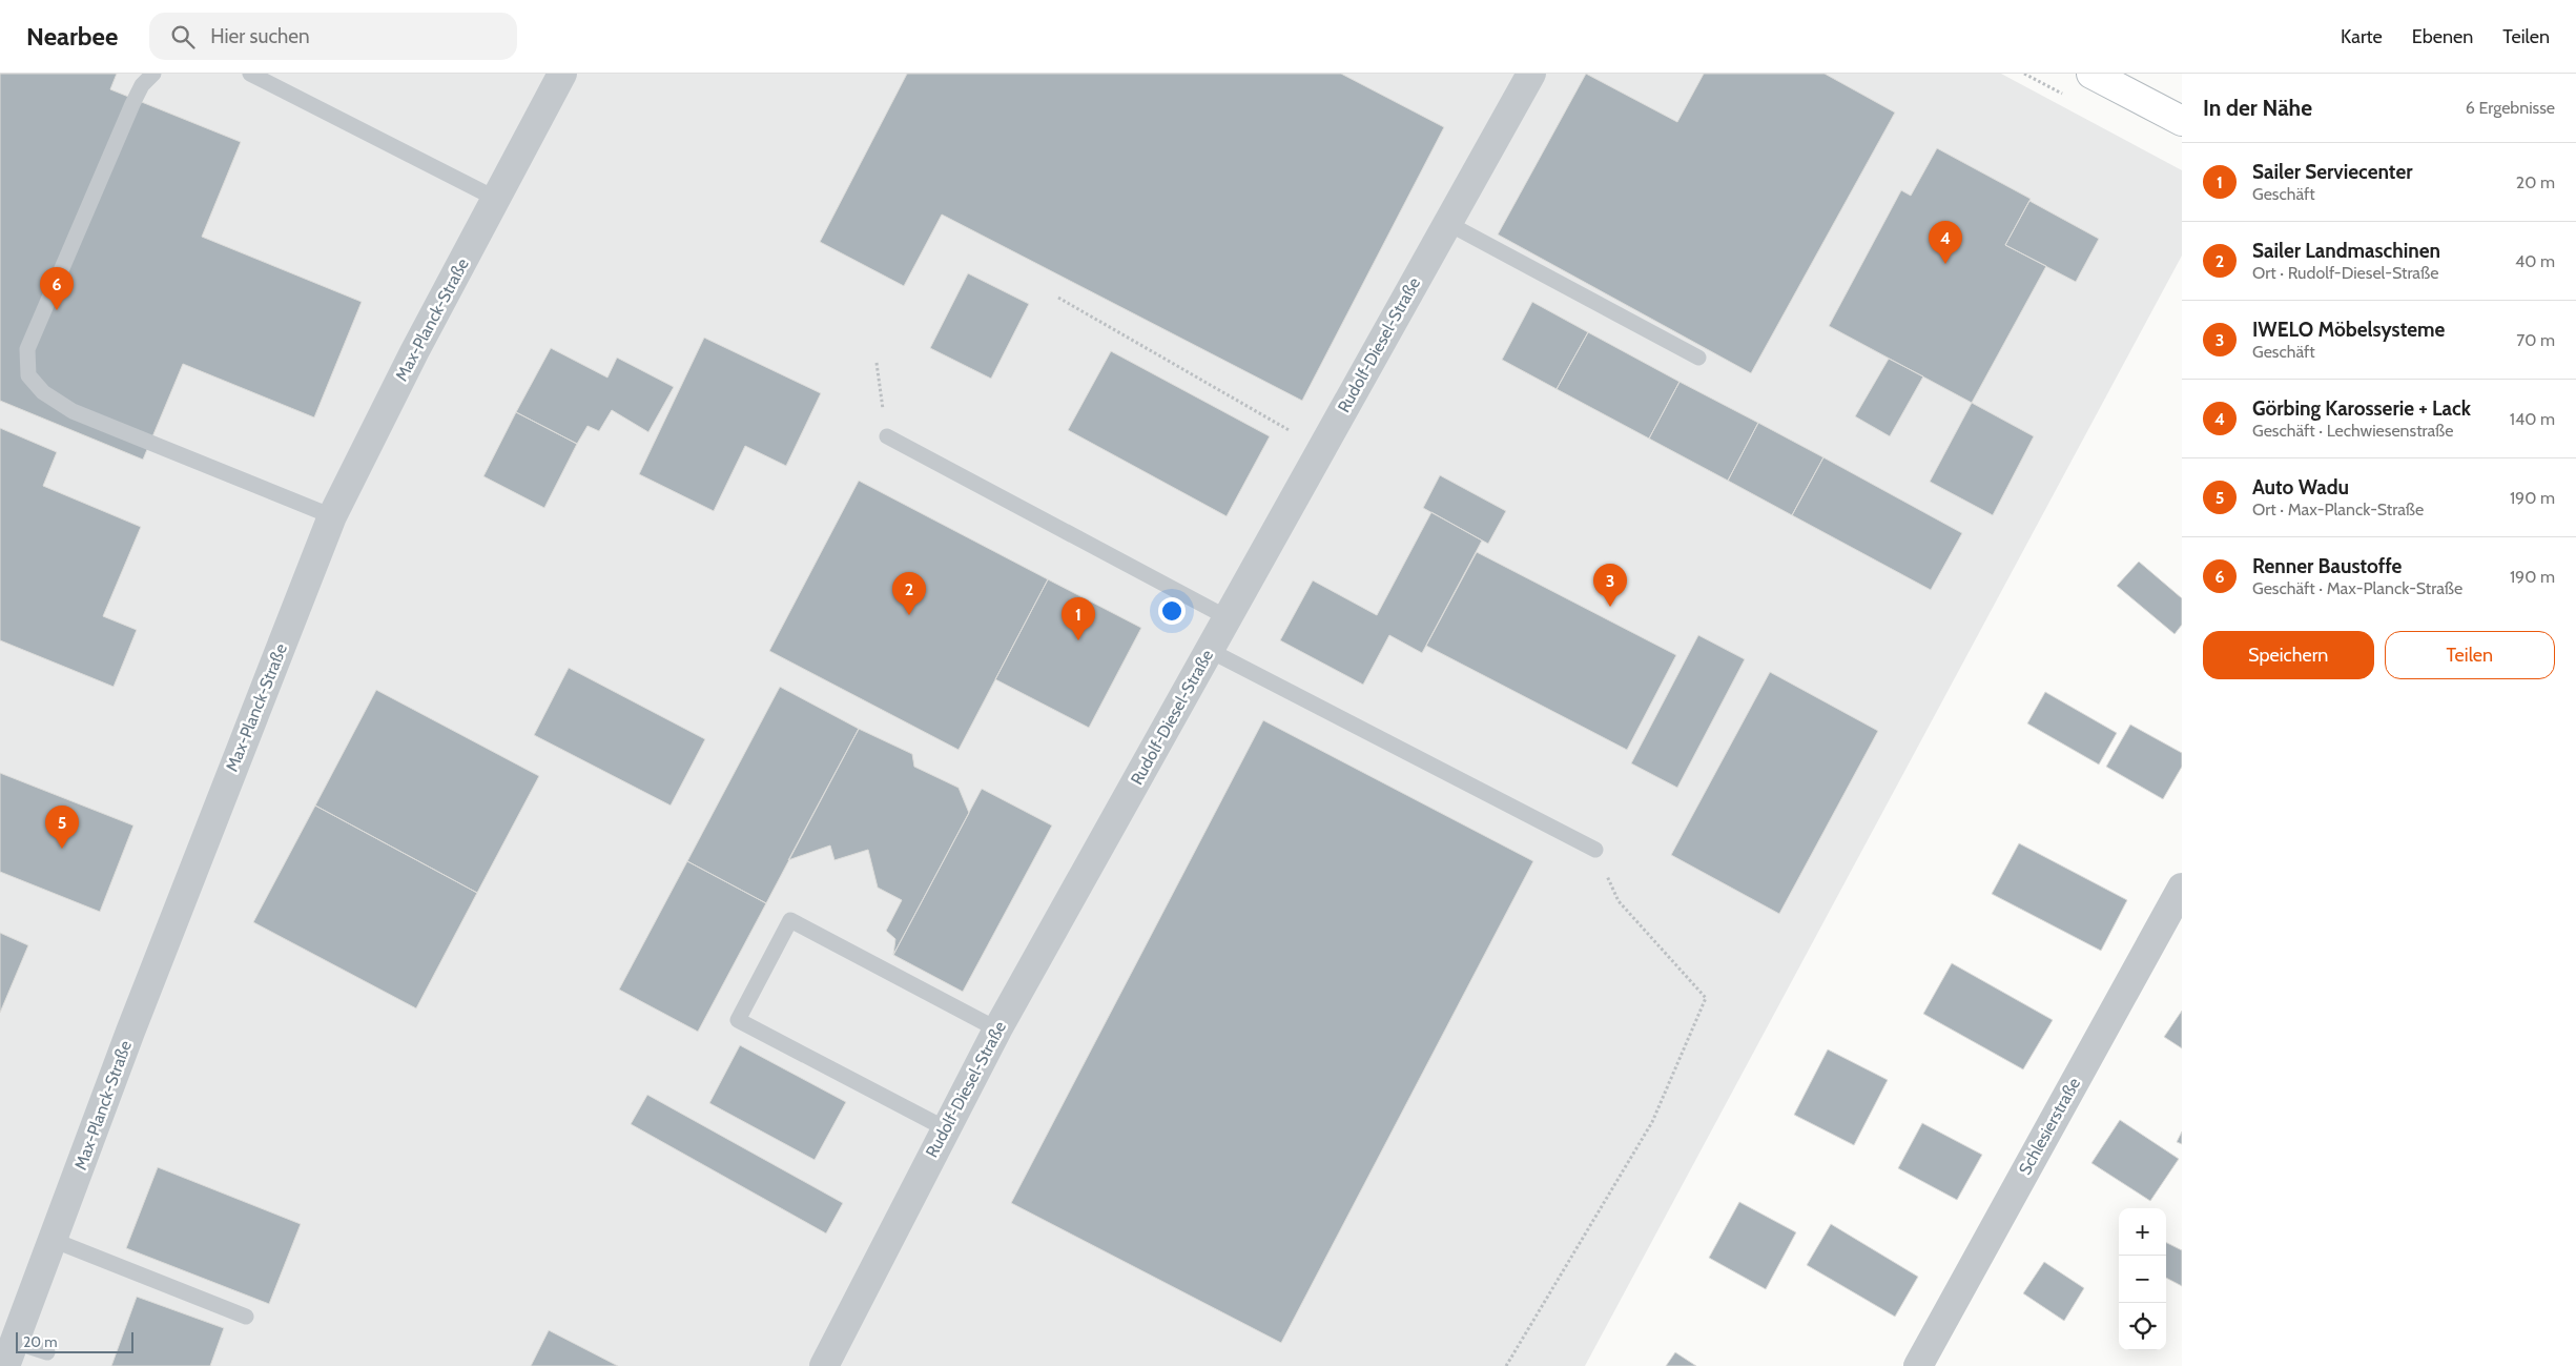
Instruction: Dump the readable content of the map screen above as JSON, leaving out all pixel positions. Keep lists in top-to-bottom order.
{
  "streets": {
    "street": ["Max-Planck-Straße", "Rudolf-Diesel-Straße", "Schlesierstraße"]
  },
  "scale_bar": "20 m",
  "page": {
    "header": "Nearbee",
    "search": "Hier suchen",
    "nav": ["Karte", "Ebenen", "Teilen"],
    "heading": ["In der Nähe", "6 Ergebnisse"],
    "list": [
      {
        "mark": "1",
        "name": "Sailer Serviecenter",
        "note": "Geschäft",
        "value": "20 m"
      },
      {
        "mark": "2",
        "name": "Sailer Landmaschinen",
        "note": "Ort · Rudolf-Diesel-Straße",
        "value": "40 m"
      },
      {
        "mark": "3",
        "name": "IWELO Möbelsysteme",
        "note": "Geschäft",
        "value": "70 m"
      },
      {
        "mark": "4",
        "name": "Görbing Karosserie + Lack",
        "note": "Geschäft · Lechwiesenstraße",
        "value": "140 m"
      },
      {
        "mark": "5",
        "name": "Auto Wadu",
        "note": "Ort · Max-Planck-Straße",
        "value": "190 m"
      },
      {
        "mark": "6",
        "name": "Renner Baustoffe",
        "note": "Geschäft · Max-Planck-Straße",
        "value": "190 m"
      }
    ],
    "pins": [
      "4",
      "6",
      "3",
      "2",
      "1",
      "5"
    ],
    "buttons": ["Speichern", "Teilen"],
    "map_buttons": ["+", "−"],
    "scale": "20 m"
  }
}
